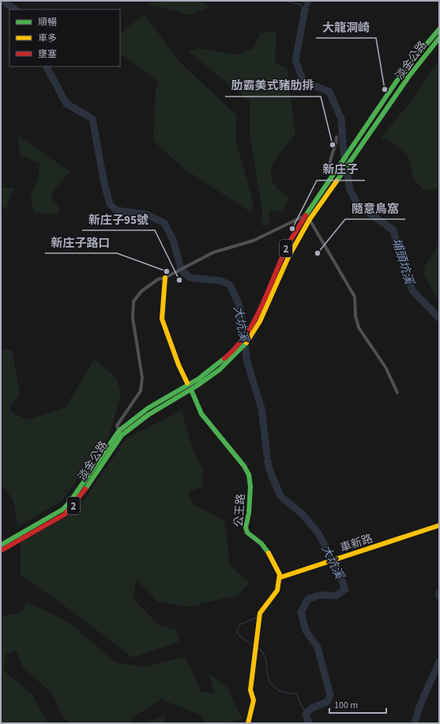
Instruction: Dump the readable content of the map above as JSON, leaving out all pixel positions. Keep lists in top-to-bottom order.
{
  "streets": {
    "main road": [
      "淡金公路",
      "2",
      "公王路",
      "車新路"
    ]
  },
  "crossings": [
    ["淡金公路", "2"],
    ["公王路", "車新路"]
  ],
  "water": ["埔頭坑溪", "大坑溪"],
  "places": [
    "大龍洞崎",
    "肋霸美式豬肋排",
    "新庄子",
    "隨意鳥窩",
    "新庄子路口",
    "新庄子95號"
  ],
  "legend": ["順暢", "車多", "壅塞"],
  "scale_bar": "100 m"
}
